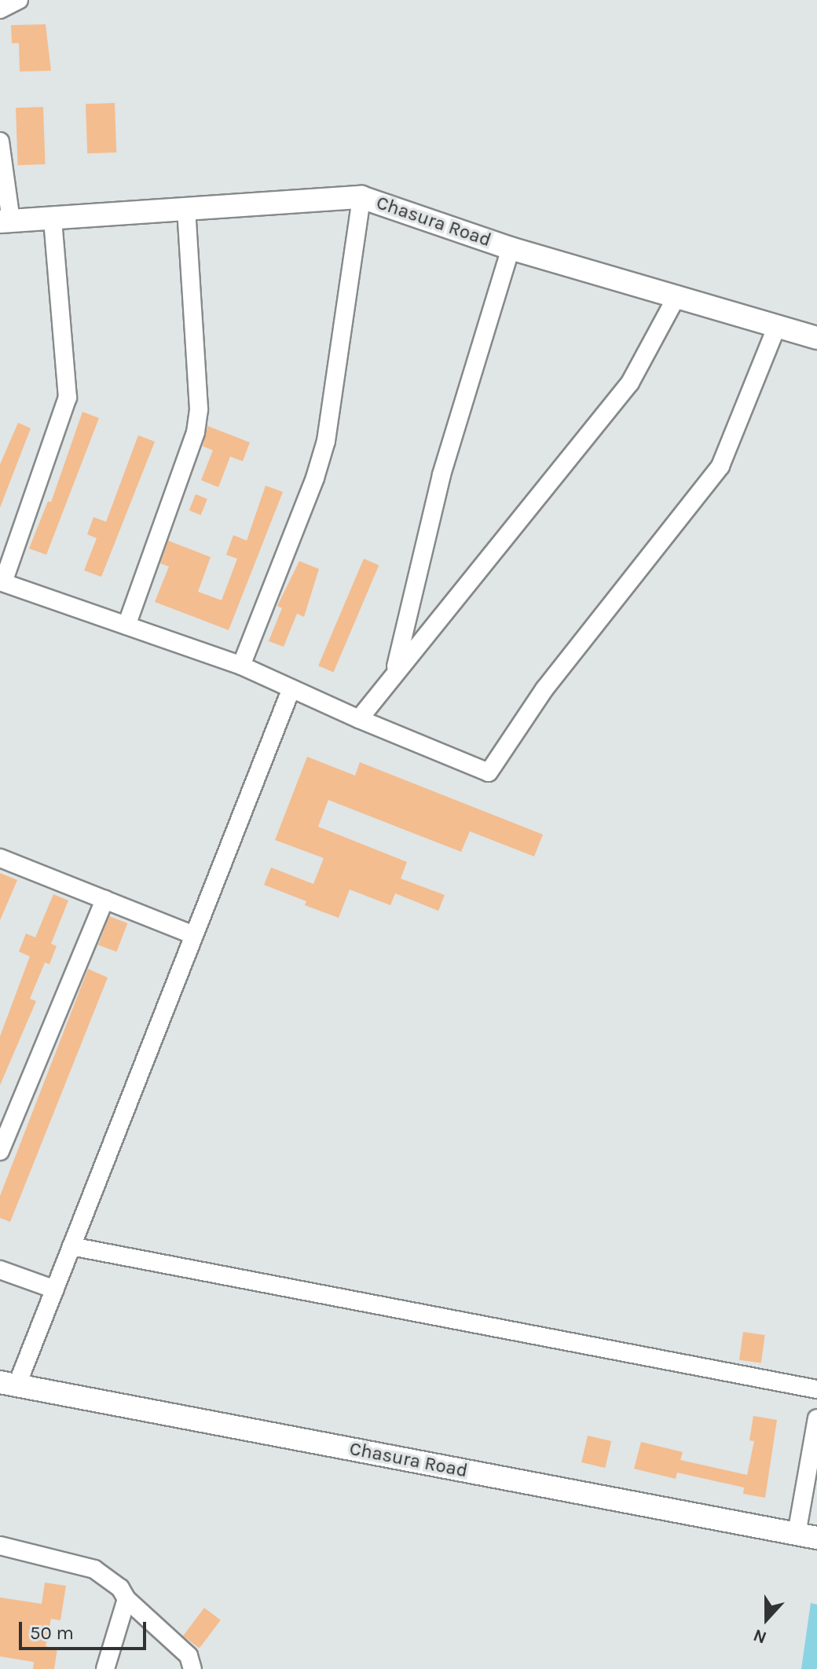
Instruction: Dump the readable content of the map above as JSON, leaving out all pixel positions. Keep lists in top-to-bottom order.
{
  "streets": {
    "street": ["Chasura Road"]
  },
  "scale_bar": "50 m",
  "north": "bottom"
}
